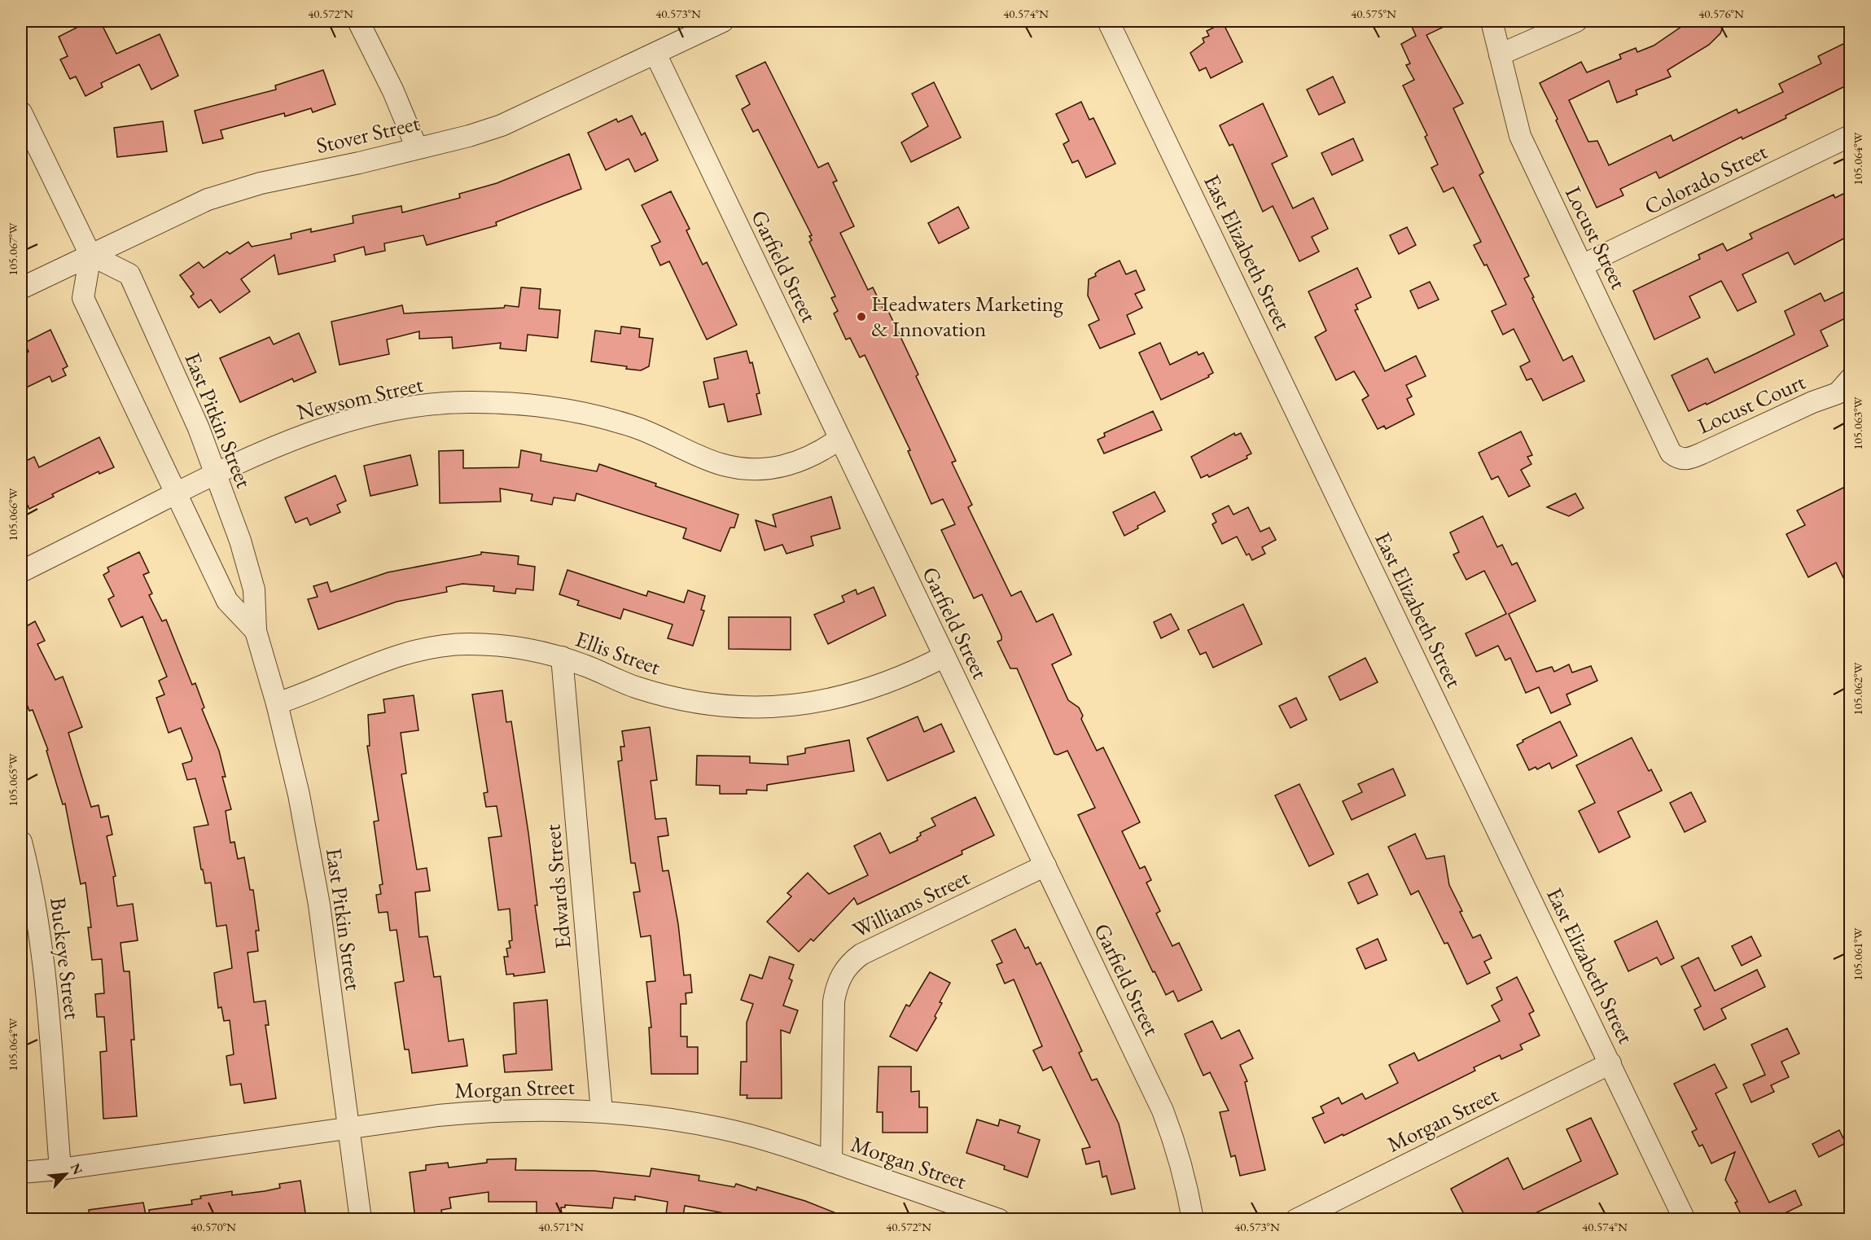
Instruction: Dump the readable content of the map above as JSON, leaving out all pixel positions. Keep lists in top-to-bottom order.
{
  "streets": {
    "street": [
      "Stover Street",
      "Colorado Street",
      "Locust Street",
      "East Elizabeth Street",
      "Garfield Street",
      "Newsom Street",
      "Locust Court",
      "East Pitkin Street",
      "Ellis Street",
      "Edwards Street",
      "Williams Street",
      "Buckeye Street",
      "Morgan Street"
    ]
  },
  "crossings": [
    ["Stover Street", "Garfield Street"],
    ["Stover Street", "East Pitkin Street"],
    ["Colorado Street", "Locust Street"],
    ["Locust Street", "Locust Court"],
    ["East Elizabeth Street", "Morgan Street"],
    ["Garfield Street", "Newsom Street"],
    ["Garfield Street", "Ellis Street"],
    ["Garfield Street", "Williams Street"],
    ["Newsom Street", "East Pitkin Street"],
    ["East Pitkin Street", "Ellis Street"],
    ["East Pitkin Street", "Morgan Street"],
    ["Ellis Street", "Edwards Street"],
    ["Edwards Street", "Morgan Street"],
    ["Williams Street", "Morgan Street"],
    ["Buckeye Street", "Morgan Street"]
  ],
  "places": ["Headwaters Marketing & Innovation"],
  "north": "top right",
  "coordinates": [
    "40.572°N",
    "40.573°N",
    "40.574°N",
    "40.575°N",
    "40.576°N",
    "105.064°W",
    "105.067°W",
    "105.063°W",
    "105.066°W",
    "105.062°W",
    "105.065°W",
    "105.061°W",
    "40.570°N",
    "40.571°N"
  ]
}
